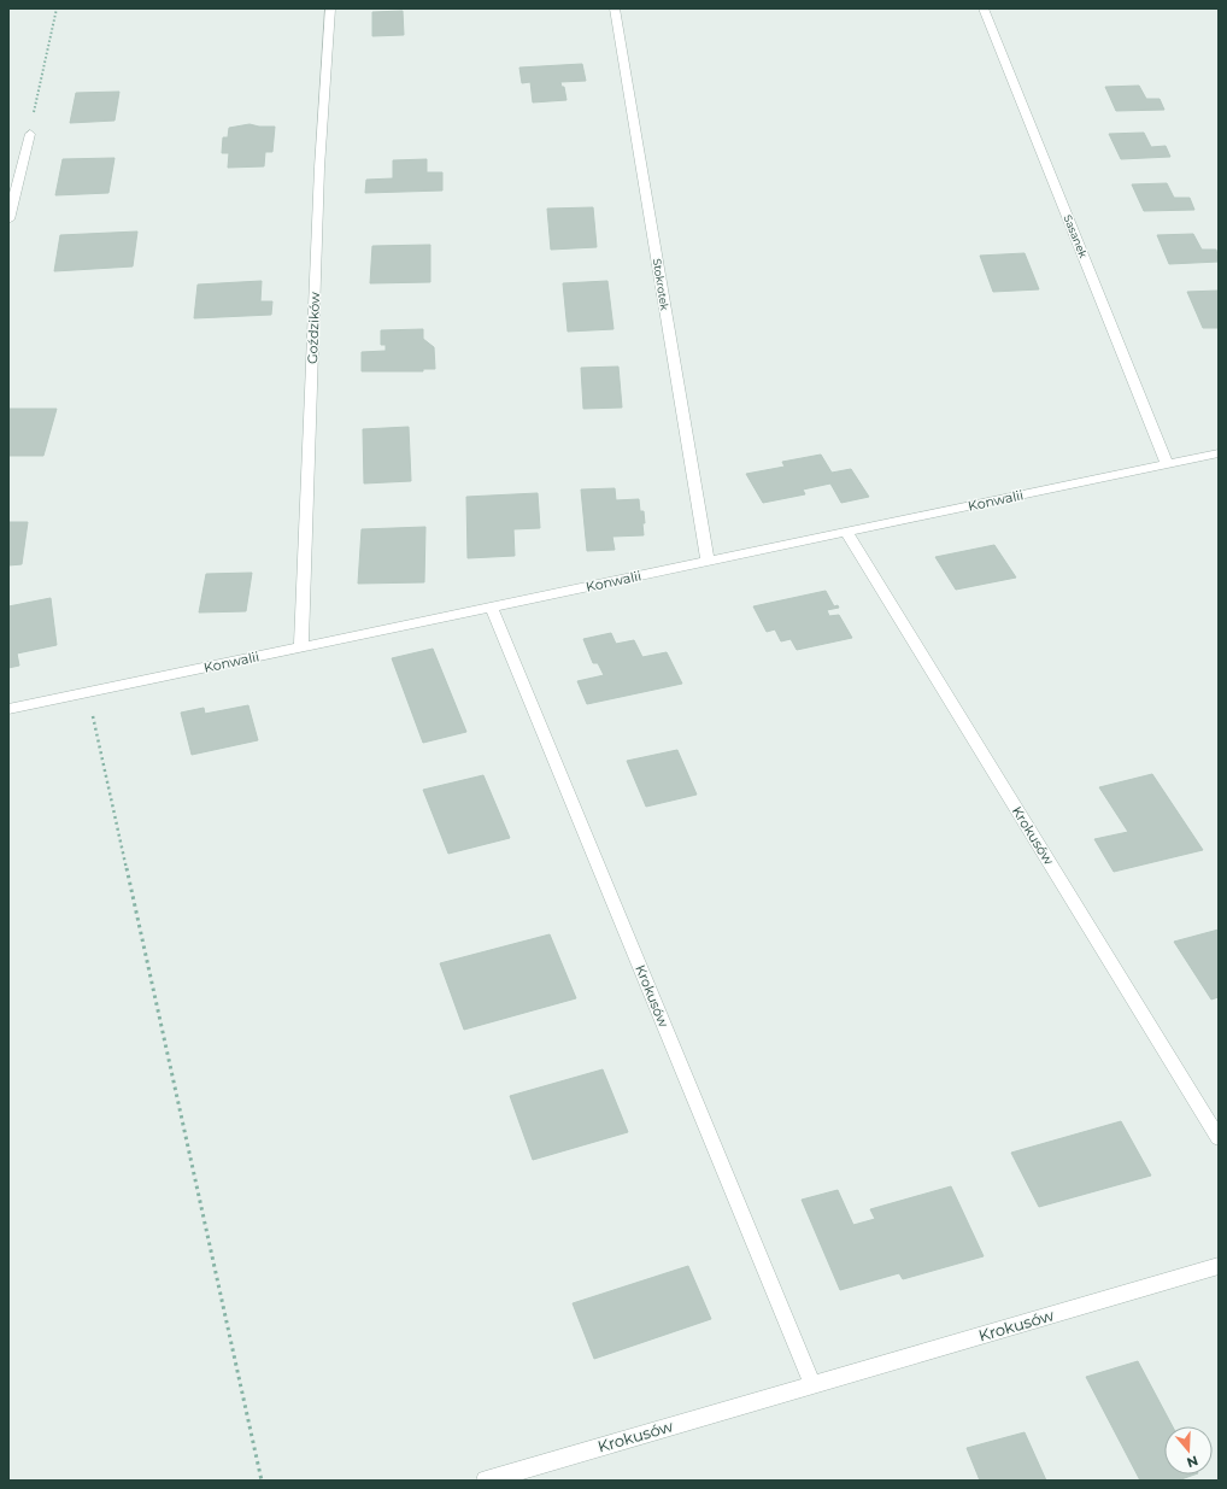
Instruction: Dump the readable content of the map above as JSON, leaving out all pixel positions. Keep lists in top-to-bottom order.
{
  "streets": {
    "street": [
      "Sasanek",
      "Stokrotek",
      "Goździków",
      "Konwalii",
      "Krokusów"
    ]
  },
  "crossings": [
    ["Sasanek", "Konwalii"],
    ["Stokrotek", "Konwalii"],
    ["Goździków", "Konwalii"],
    ["Konwalii", "Krokusów"]
  ],
  "north": "bottom"
}
